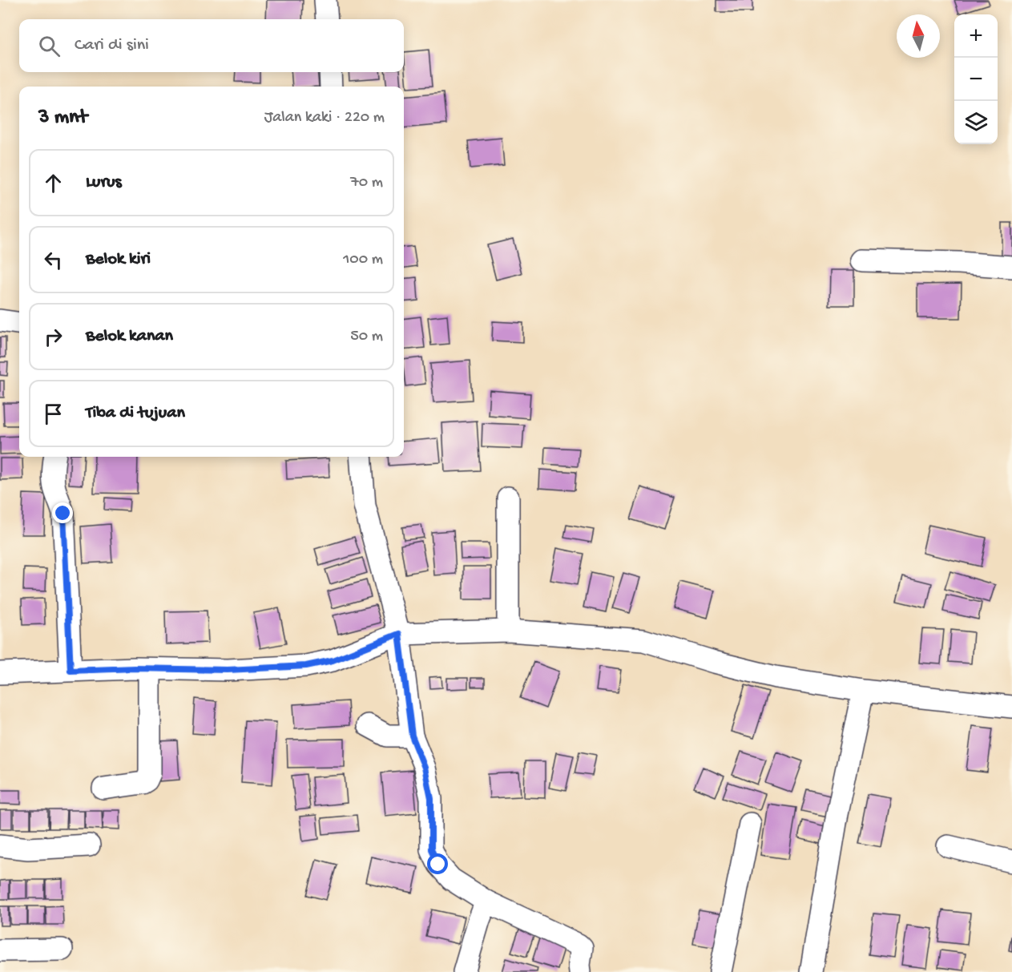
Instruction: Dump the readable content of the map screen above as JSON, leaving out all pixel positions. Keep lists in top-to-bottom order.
{
  "north": "top",
  "page": {
    "map_buttons": ["+", "−"],
    "search": "Cari di sini",
    "heading": ["3 mnt", "Jalan kaki · 220 m"],
    "list": [
      ["Lurus", "70 m"],
      ["Belok kiri", "100 m"],
      ["Belok kanan", "50 m"],
      "Tiba di tujuan"
    ]
  }
}
